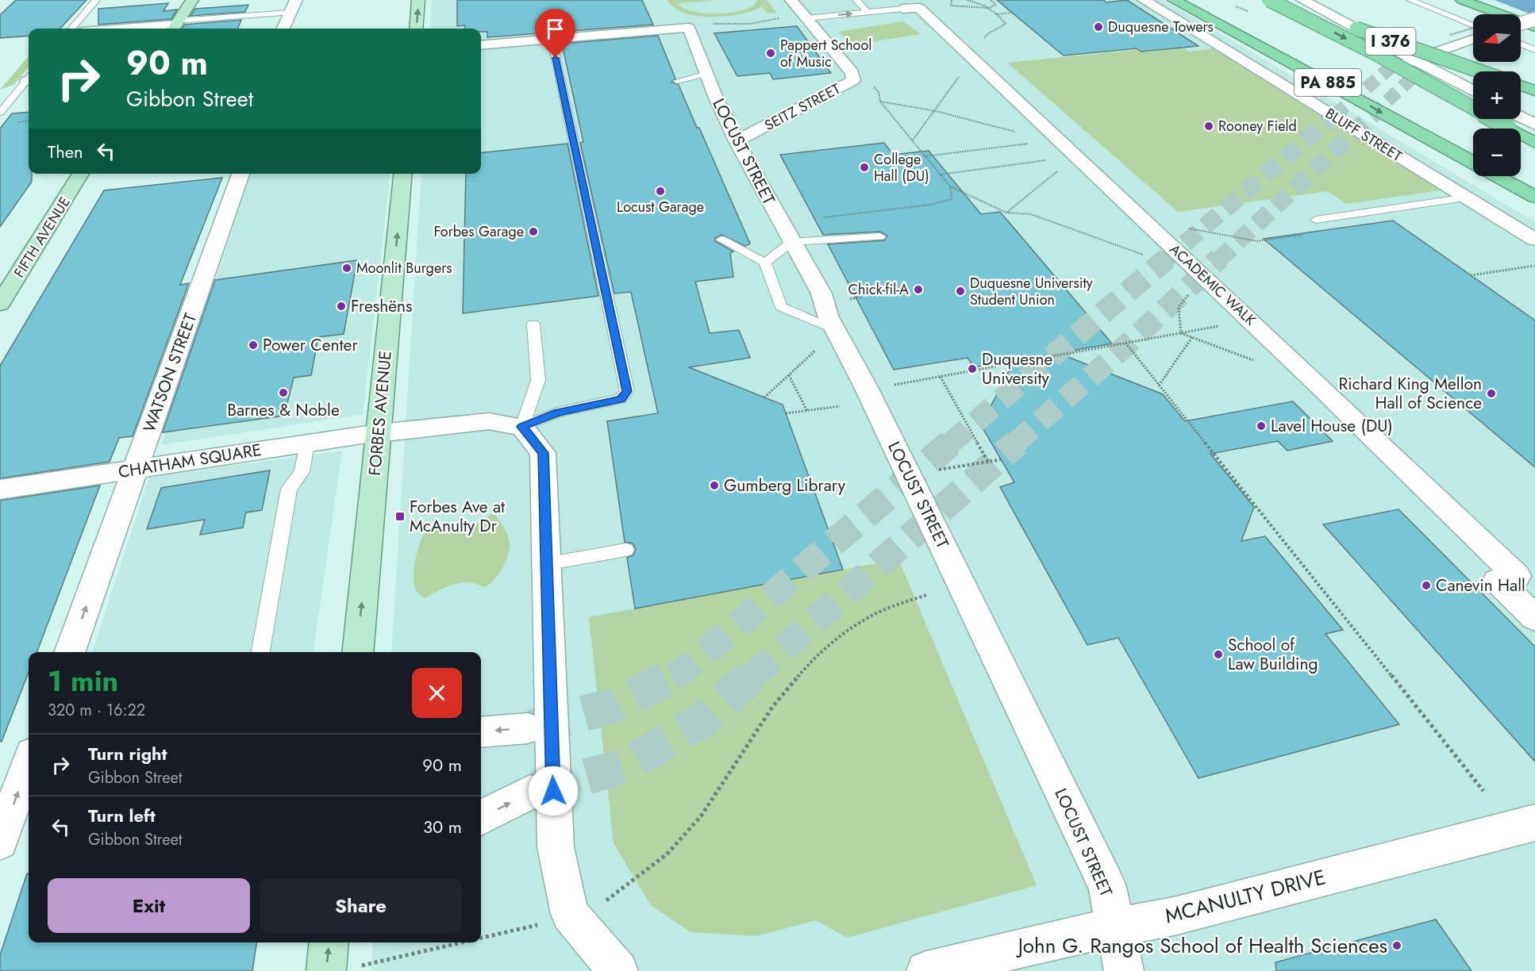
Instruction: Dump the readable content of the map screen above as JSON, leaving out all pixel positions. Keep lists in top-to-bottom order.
{
  "streets": {
    "highway": ["I 376", "PA 885"],
    "main road": ["FIFTH AVENUE", "FORBES AVENUE"],
    "street": [
      "SEITZ STREET",
      "BLUFF STREET",
      "LOCUST STREET",
      "ACADEMIC WALK",
      "WATSON STREET",
      "CHATHAM SQUARE",
      "MCANULTY DRIVE"
    ]
  },
  "crossings": [
    ["SEITZ STREET", "LOCUST STREET"],
    ["LOCUST STREET", "MCANULTY DRIVE"],
    ["WATSON STREET", "CHATHAM SQUARE"],
    ["FORBES AVENUE", "CHATHAM SQUARE"]
  ],
  "one_way": ["WATSON STREET", "FORBES AVENUE"],
  "places": {
    "other": [
      "Duquesne Towers",
      "Pappert School of Music",
      "Rooney Field",
      "College Hall (DU)",
      "Locust Garage",
      "Forbes Garage",
      "Moonlit Burgers",
      "Chick-fil-A",
      "Duquesne University Student Union",
      "Freshëns",
      "Power Center",
      "Duquesne University",
      "Barnes & Noble",
      "Richard King Mellon Hall of Science",
      "Lavel House (DU)",
      "Gumberg Library",
      "Canevin Hall",
      "School of Law Building",
      "John G. Rangos School of Health Sciences"
    ],
    "transit": ["Forbes Ave at McAnulty Dr"]
  },
  "north": "left",
  "page": {
    "map_buttons": ["+", "−"],
    "turn": ["90 m", "Gibbon Street"],
    "then": "Then",
    "heading": ["1 min", "320 m · 16:22"],
    "list": [
      {
        "name": "Turn right",
        "note": "Gibbon Street",
        "value": "90 m"
      },
      {
        "name": "Turn left",
        "note": "Gibbon Street",
        "value": "30 m"
      }
    ],
    "buttons": ["Exit", "Share"]
  }
}
